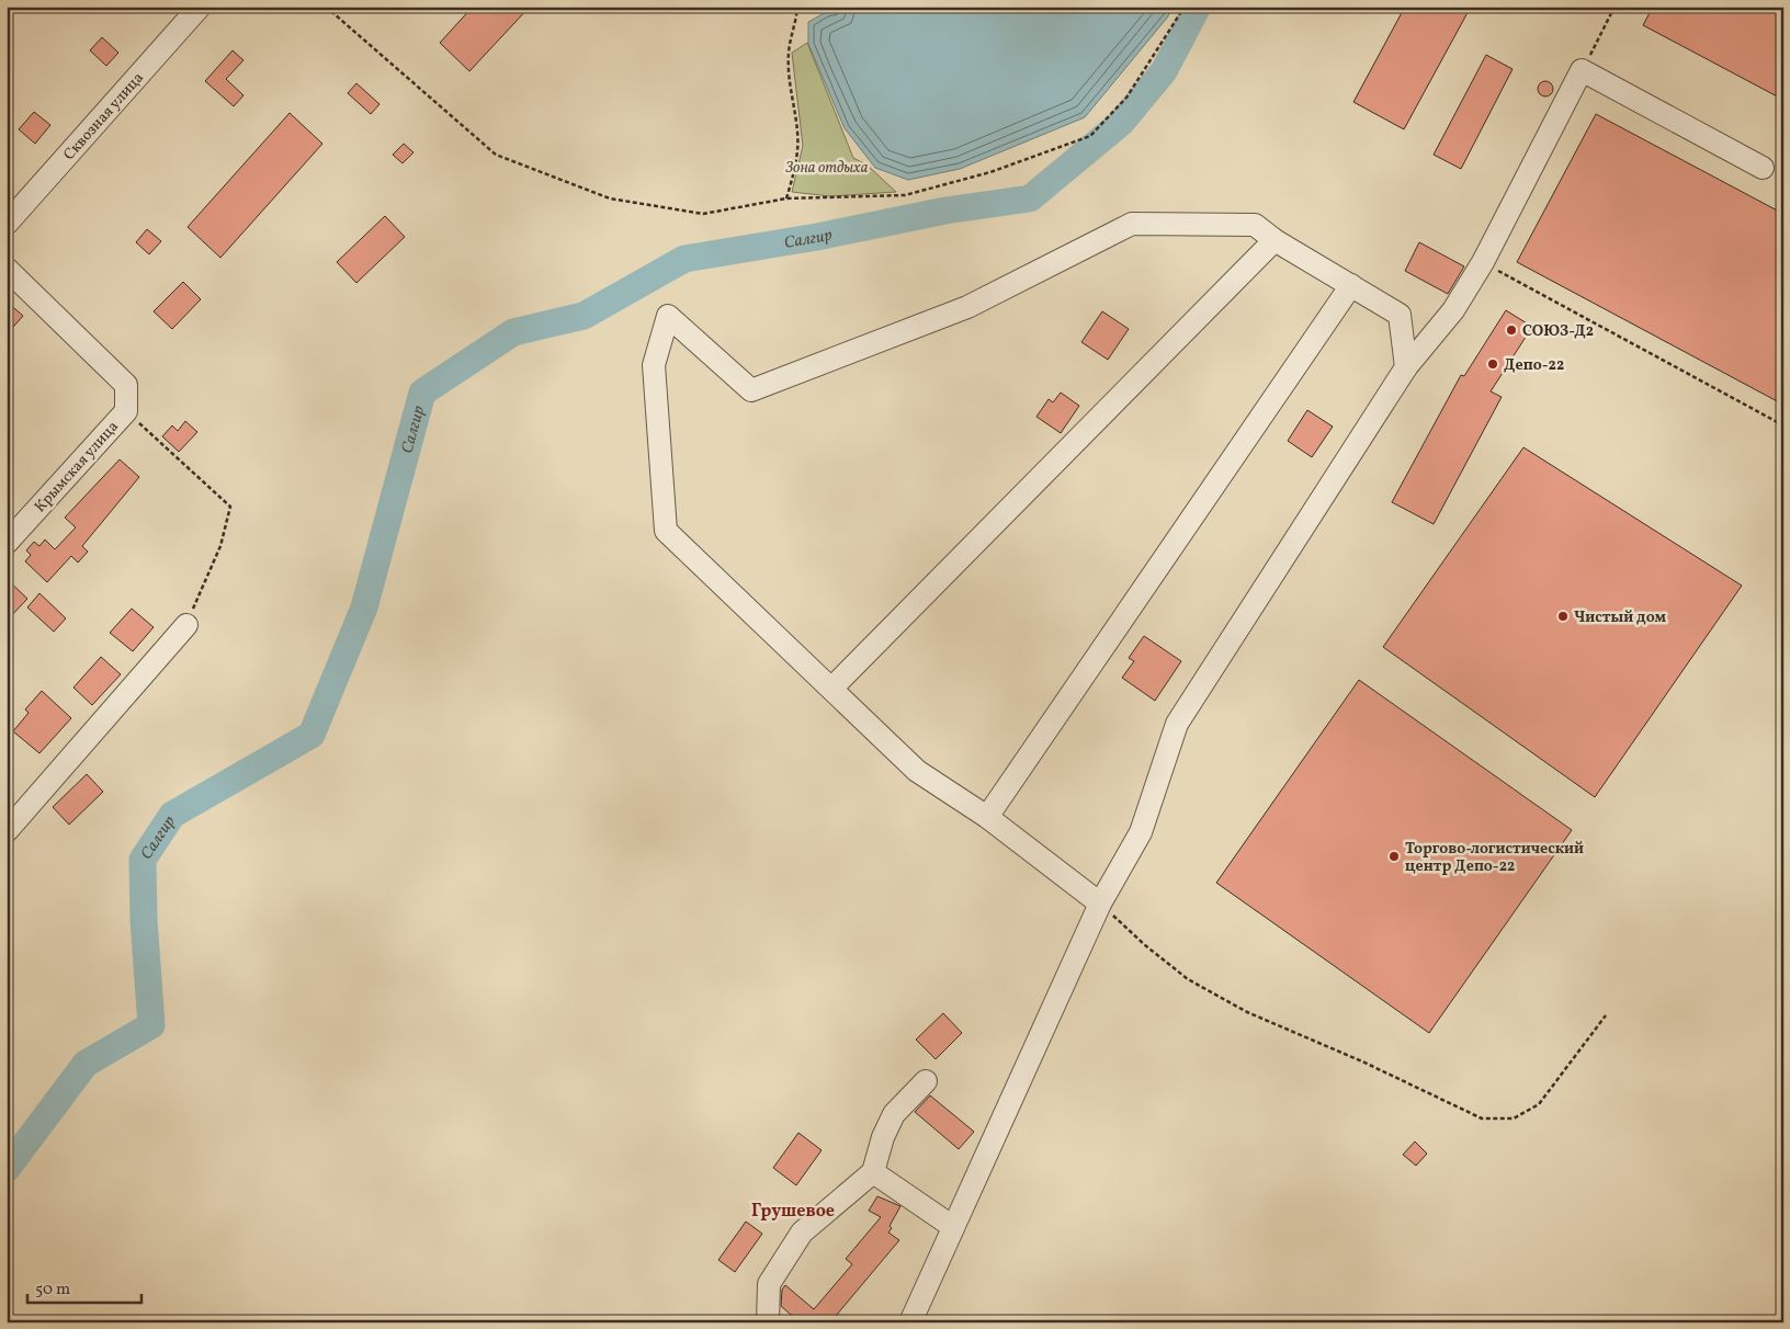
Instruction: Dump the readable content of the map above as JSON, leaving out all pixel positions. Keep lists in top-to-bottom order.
{
  "streets": {
    "street": ["Сквозная улица", "Крымская улица"]
  },
  "districts": ["Грушевое"],
  "water": ["Салгир"],
  "parks": ["Зона отдыха"],
  "places": [
    "СОЮЗ-Д2",
    "Депо-22",
    "Чистый дом",
    "Торгово-логистический центр Депо-22"
  ],
  "scale_bar": "50 m"
}
